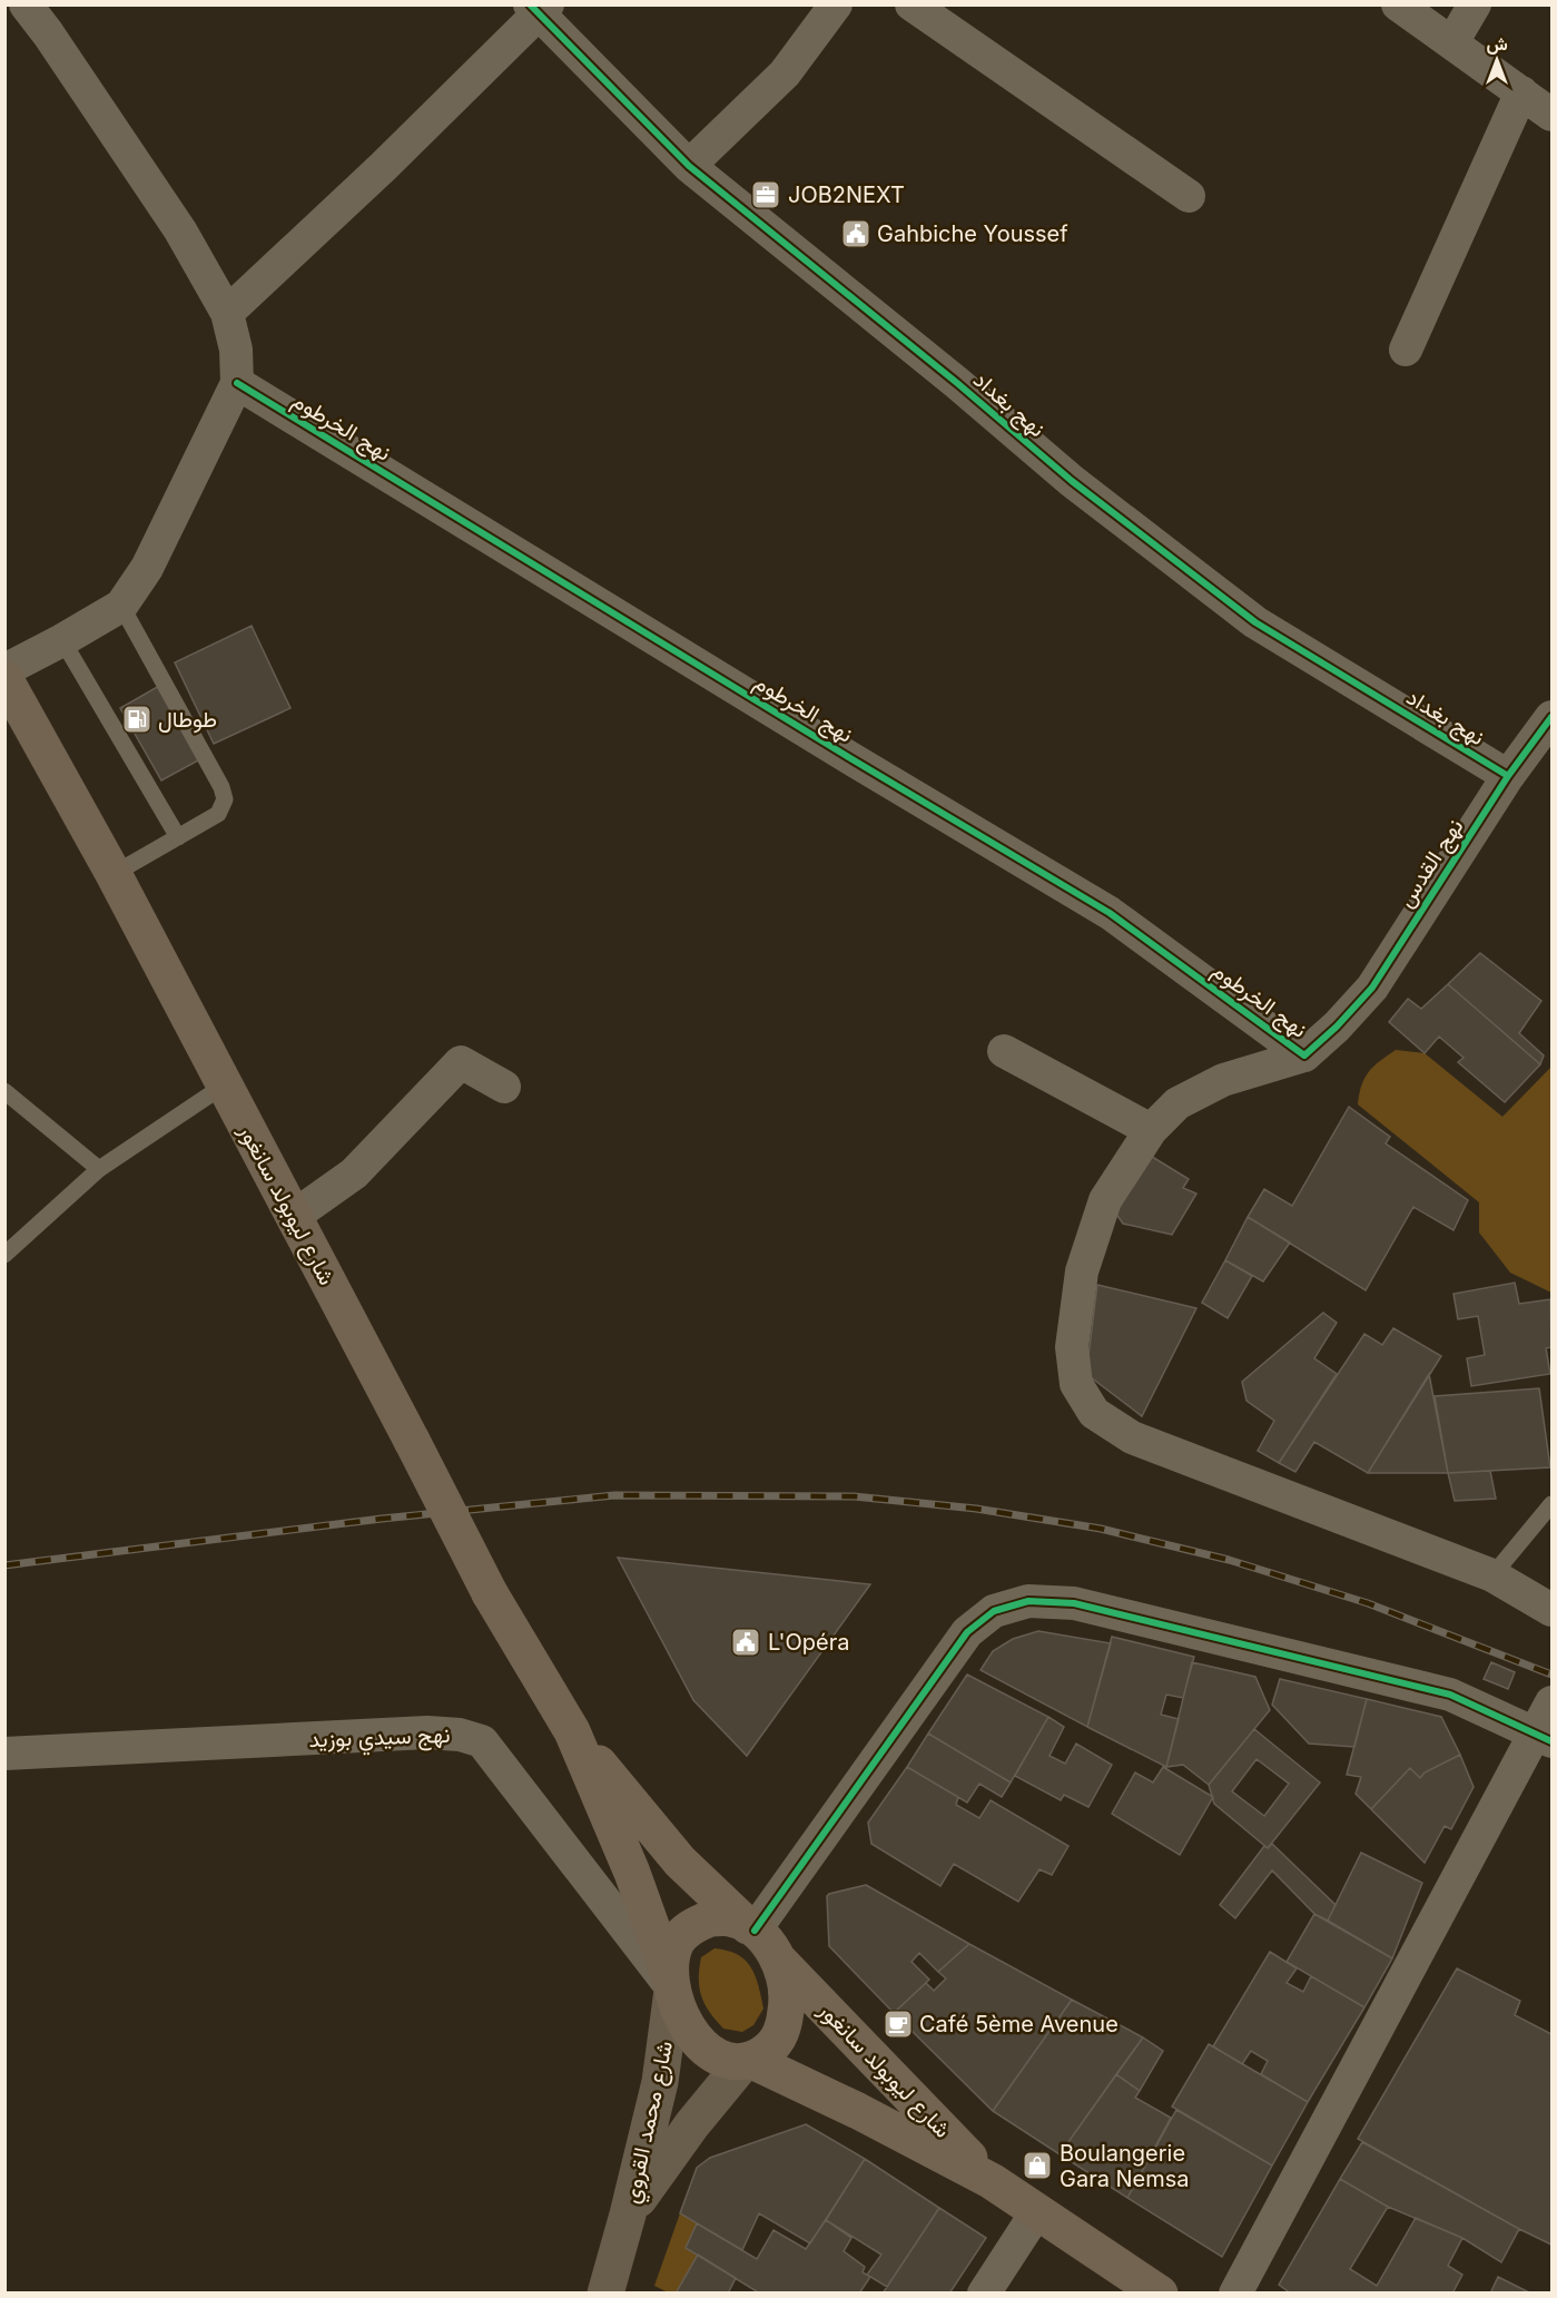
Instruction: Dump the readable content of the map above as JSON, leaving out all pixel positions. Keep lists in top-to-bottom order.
{
  "streets": {
    "main road": ["شارع ليوبولد سانغور", "شارع محمد القروي"],
    "street": [
      "نهج بغداد",
      "نهج الخرطوم",
      "نهج القدس",
      "نهج سيدي بوزيد"
    ]
  },
  "crossings": [
    ["نهج بغداد", "نهج القدس"],
    ["نهج الخرطوم", "نهج القدس"],
    ["شارع ليوبولد سانغور", "نهج سيدي بوزيد"],
    ["شارع ليوبولد سانغور", "شارع محمد القروي"],
    ["نهج سيدي بوزيد", "شارع محمد القروي"]
  ],
  "places": {
    "office": ["JOB2NEXT"],
    "public building": ["Gahbiche Youssef", "L'Opéra"],
    "fuel station": ["طوطال"],
    "cafe": ["Café 5ème Avenue"],
    "shop": ["Boulangerie Gara Nemsa"]
  },
  "north": "top"
}
